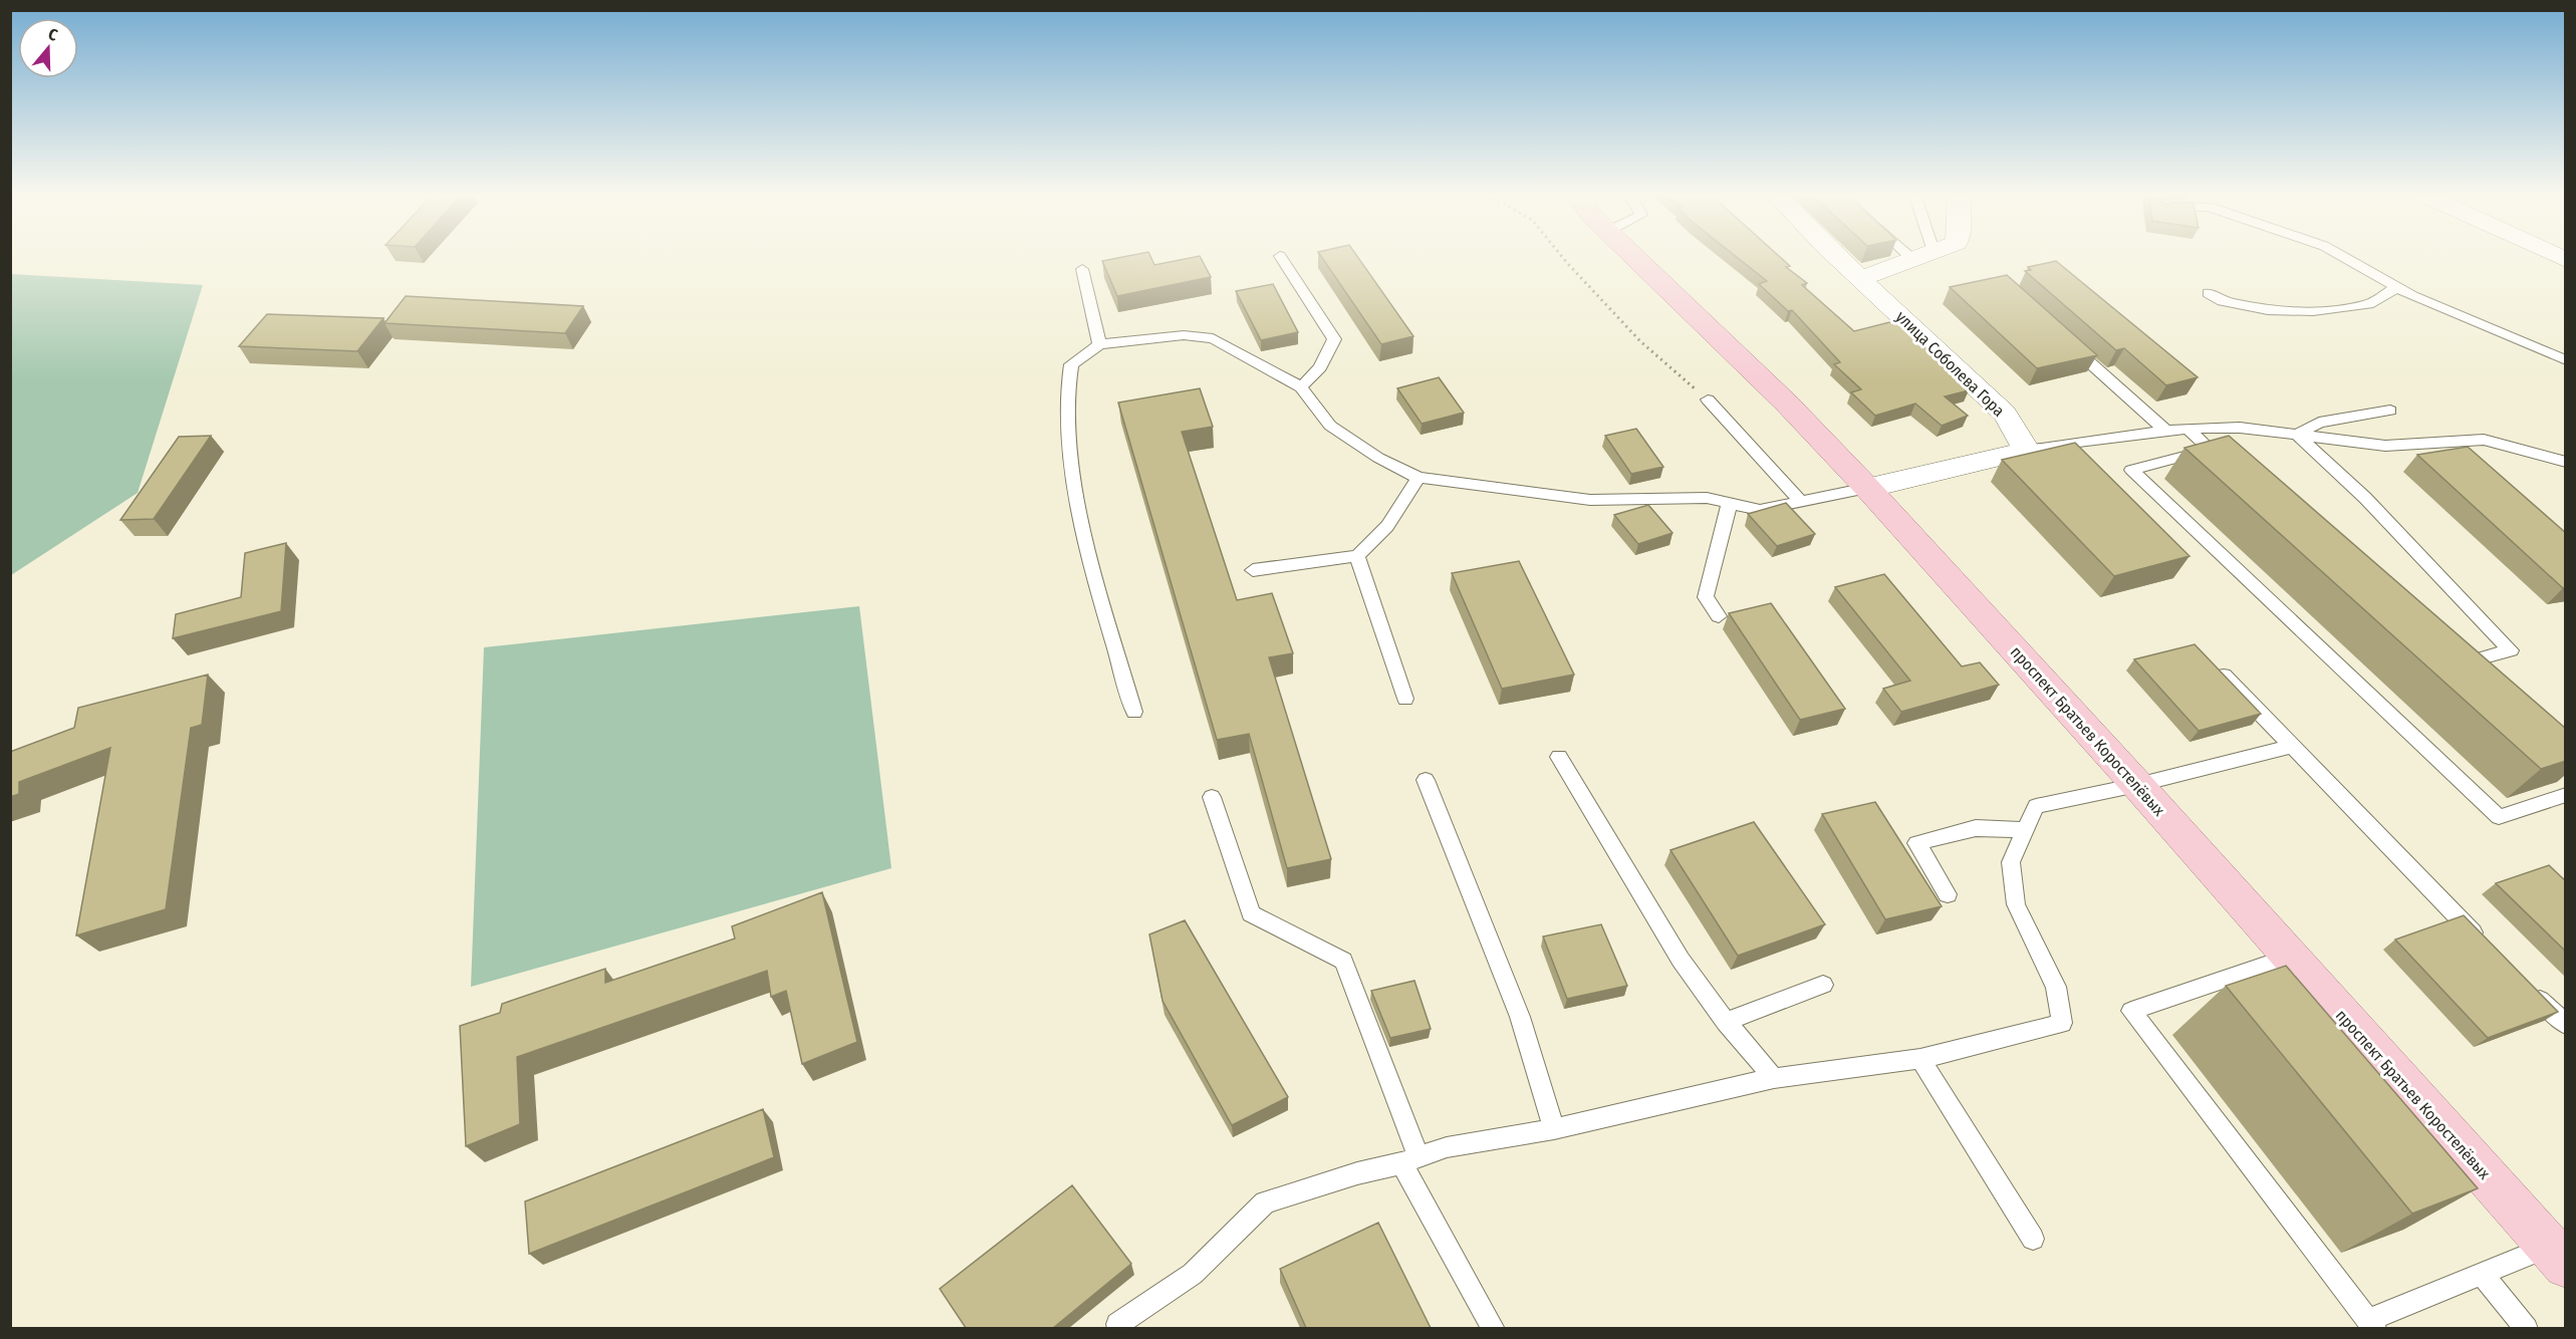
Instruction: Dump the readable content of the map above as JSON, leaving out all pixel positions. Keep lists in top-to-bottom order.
{
  "streets": {
    "main road": ["проспект Братьев Коростелёвых"],
    "street": ["улица Соболева Гора"]
  },
  "north": "top"
}
